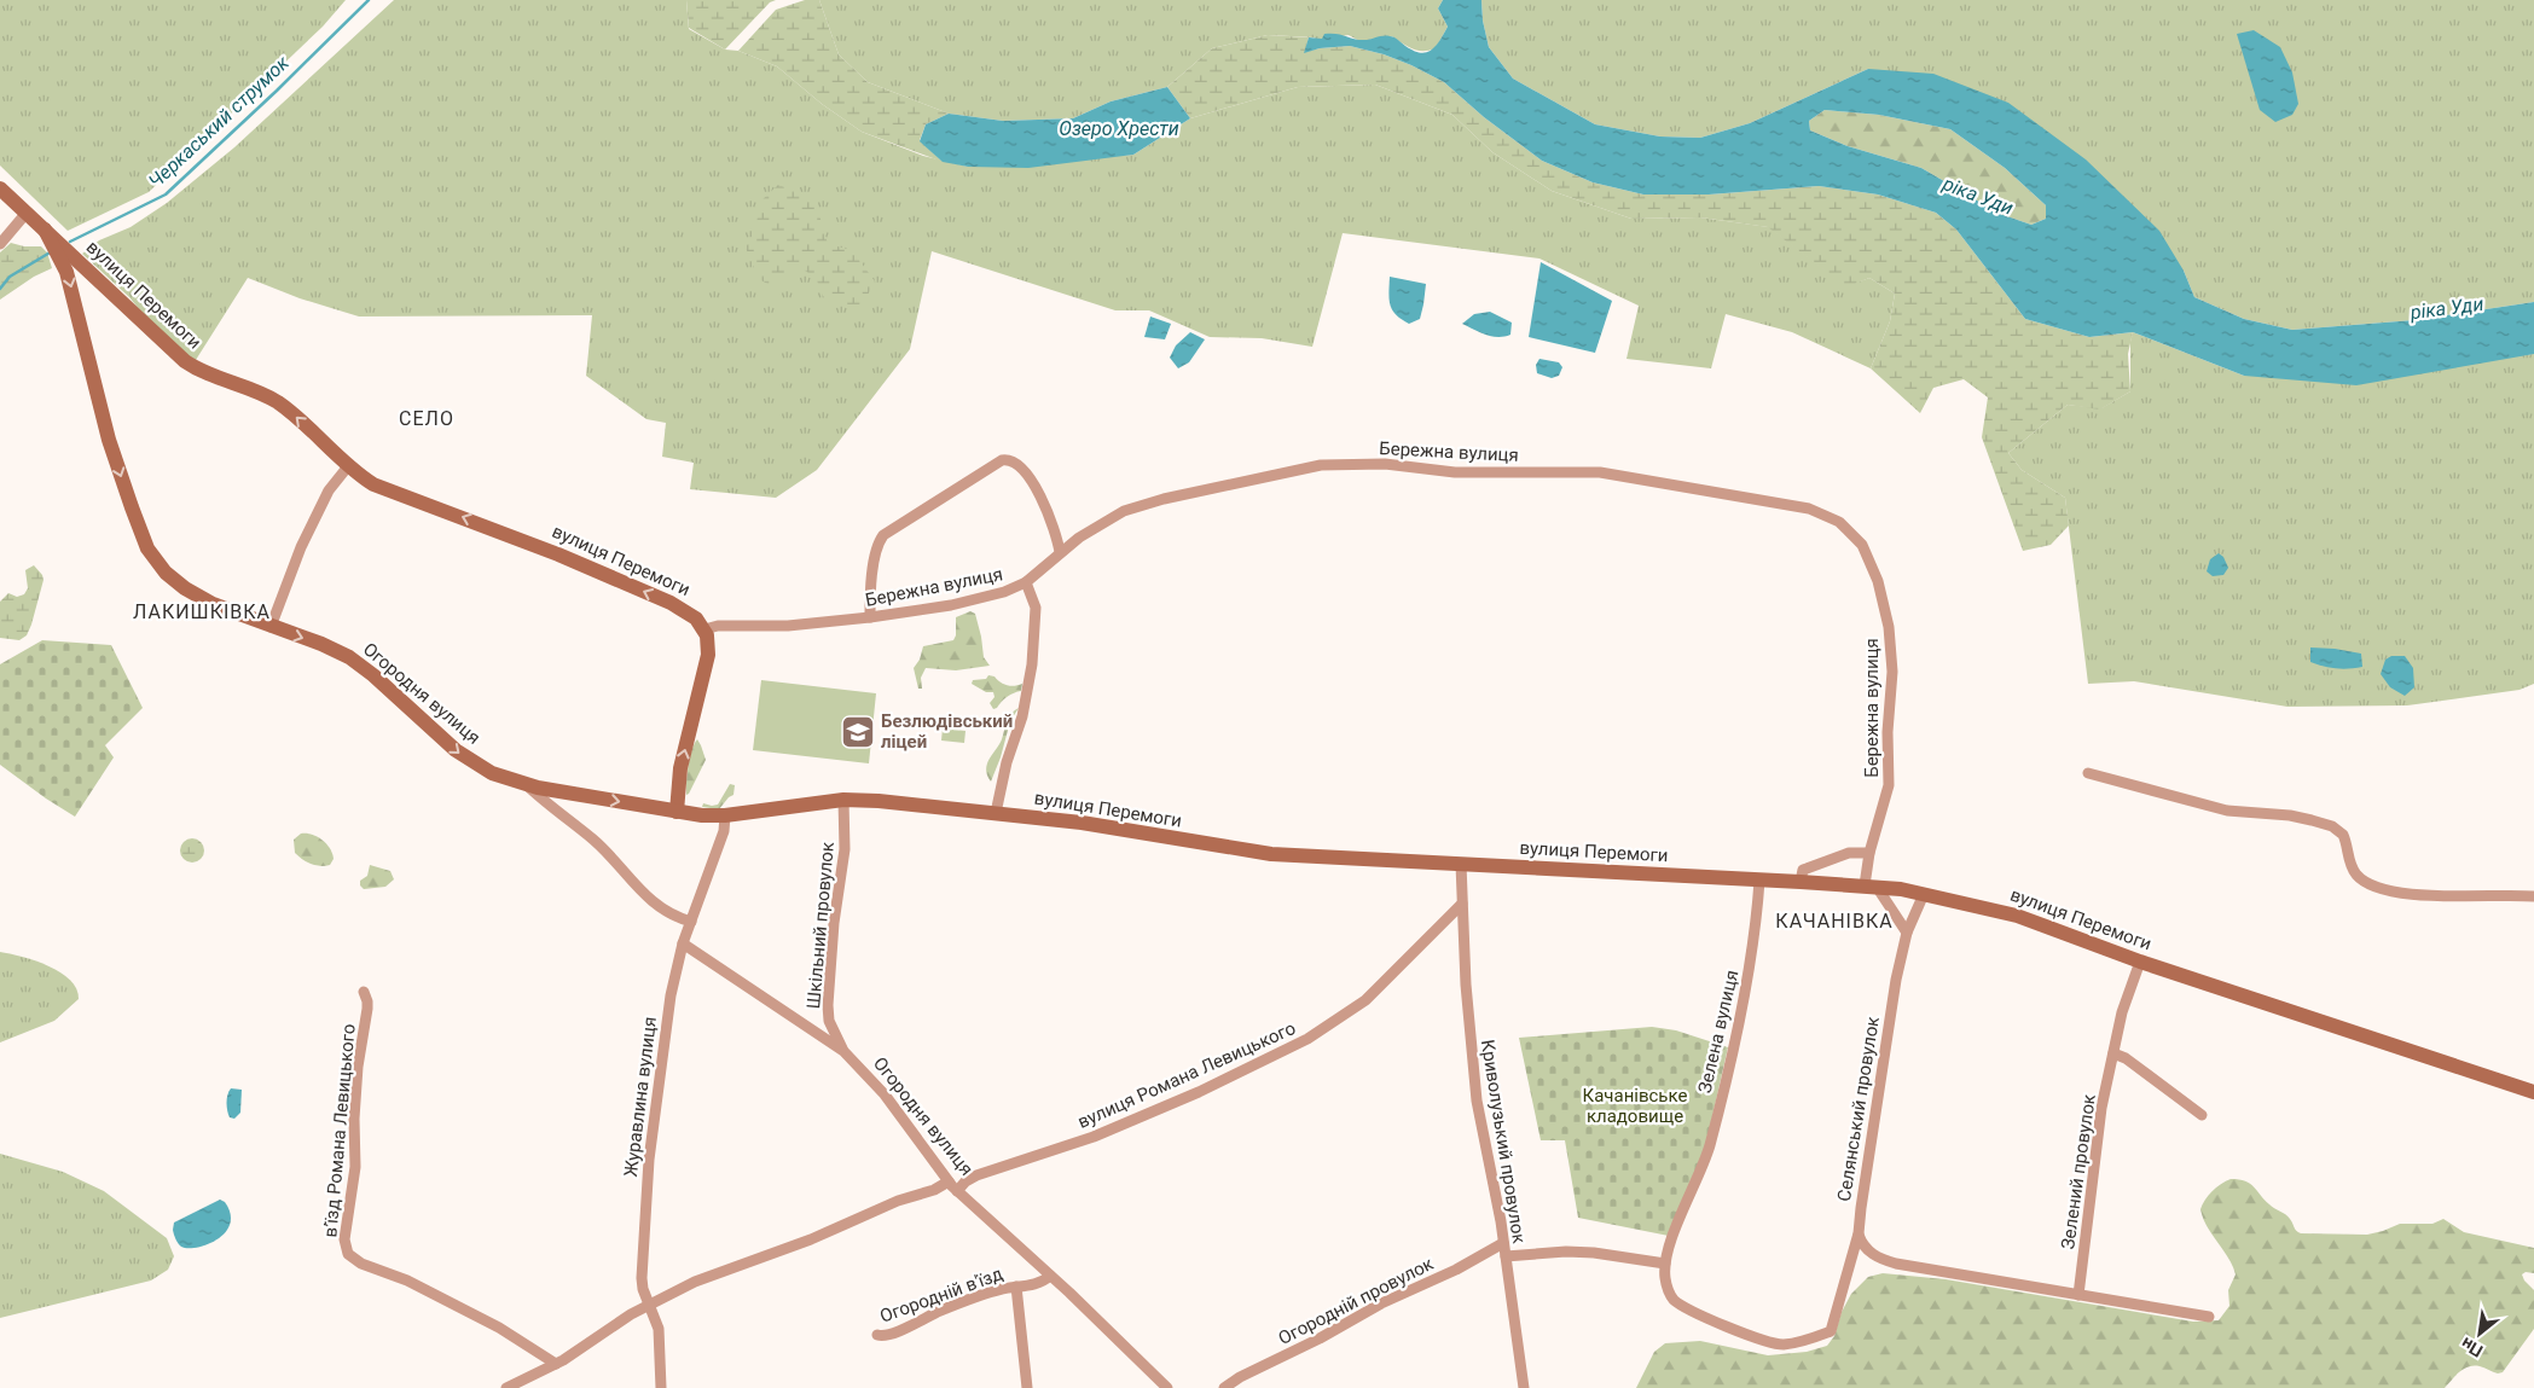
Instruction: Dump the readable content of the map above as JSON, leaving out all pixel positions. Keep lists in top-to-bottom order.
{
  "streets": {
    "street": [
      "вулиця Перемоги",
      "Бережна вулиця",
      "Огородня вулиця",
      "Шкільний провулок",
      "Зелена вулиця",
      "вулиця Романа Левицького",
      "Журавлина вулиця",
      "Селянський провулок",
      "в’їзд Романа Левицького",
      "Криволузький провулок",
      "Зелений провулок",
      "Огородній в'їзд",
      "Огородній провулок"
    ]
  },
  "crossings": [
    ["вулиця Перемоги", "Бережна вулиця"],
    ["вулиця Перемоги", "Огородня вулиця"],
    ["вулиця Перемоги", "Шкільний провулок"],
    ["вулиця Перемоги", "Зелена вулиця"],
    ["вулиця Перемоги", "Журавлина вулиця"],
    ["вулиця Перемоги", "Селянський провулок"],
    ["вулиця Перемоги", "Криволузький провулок"],
    ["вулиця Перемоги", "Зелений провулок"],
    ["Огородня вулиця", "Шкільний провулок"],
    ["Огородня вулиця", "вулиця Романа Левицького"],
    ["Огородня вулиця", "Журавлина вулиця"],
    ["Огородня вулиця", "Огородній в'їзд"],
    ["Зелена вулиця", "Селянський провулок"],
    ["вулиця Романа Левицького", "Криволузький провулок"],
    ["Криволузький провулок", "Огородній провулок"]
  ],
  "one_way": ["Огородня вулиця"],
  "districts": ["СЕЛО", "ЛАКИШКІВКА", "КАЧАНІВКА"],
  "water": ["Черкаський струмок", "Озеро Хрести", "ріка Уди"],
  "parks": ["Качанівське кладовище"],
  "places": {
    "school or university": ["Безлюдівський ліцей"]
  },
  "north": "bottom left"
}
